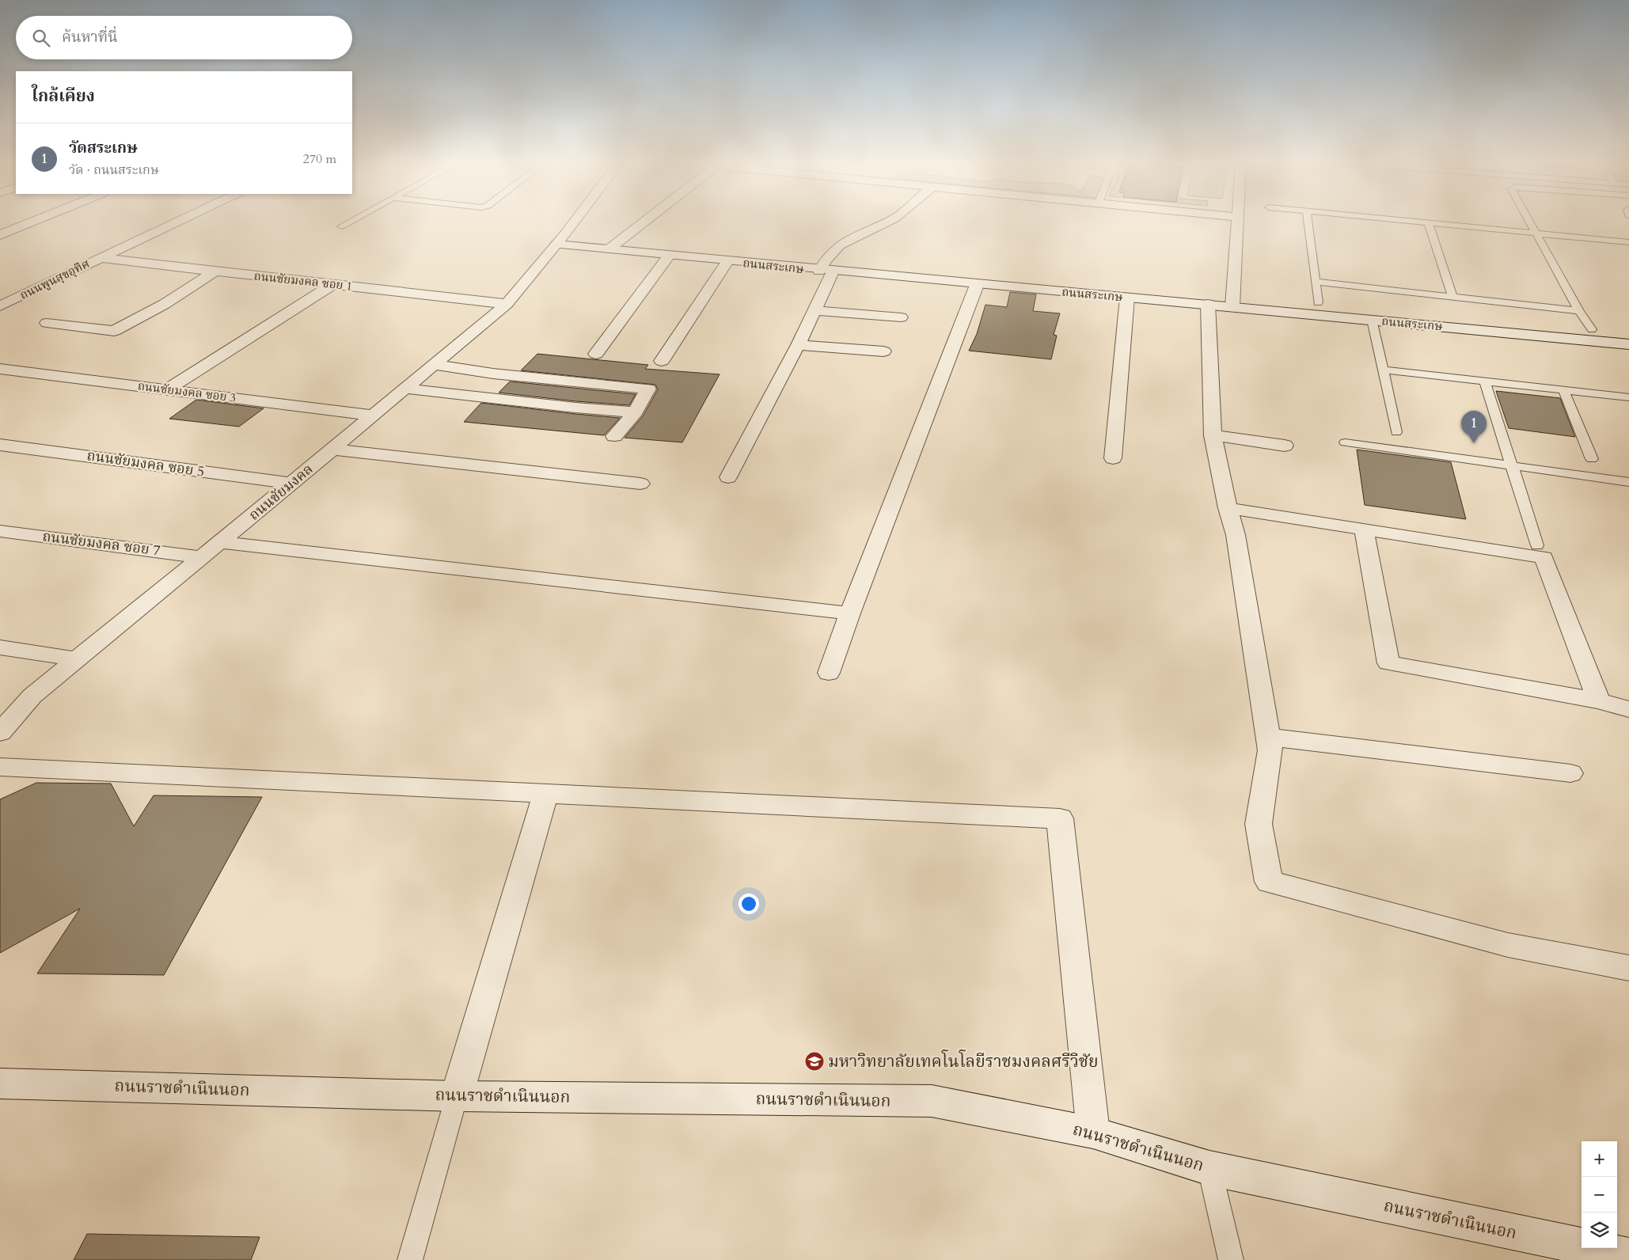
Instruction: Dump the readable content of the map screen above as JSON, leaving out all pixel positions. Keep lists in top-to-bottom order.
{
  "streets": {
    "street": [
      "ถนนสระเกษ",
      "ถนนพูนสุขอุทิศ",
      "ถนนชัยมงคล ซอย 1",
      "ถนนชัยมงคล ซอย 3",
      "ถนนชัยมงคล ซอย 5",
      "ถนนชัยมงคล",
      "ถนนชัยมงคล ซอย 7",
      "ถนนราชดำเนินนอก"
    ]
  },
  "crossings": [
    ["ถนนสระเกษ", "ถนนชัยมงคล"],
    ["ถนนพูนสุขอุทิศ", "ถนนชัยมงคล ซอย 1"],
    ["ถนนชัยมงคล ซอย 1", "ถนนชัยมงคล"],
    ["ถนนชัยมงคล ซอย 3", "ถนนชัยมงคล"],
    ["ถนนชัยมงคล ซอย 5", "ถนนชัยมงคล"],
    ["ถนนชัยมงคล", "ถนนชัยมงคล ซอย 7"]
  ],
  "places": {
    "school or university": ["มหาวิทยาลัยเทคโนโลยีราชมงคลศรีวิชัย"]
  },
  "page": {
    "search": "ค้นหาที่นี่",
    "heading": "ใกล้เคียง",
    "list": [
      {
        "mark": "1",
        "name": "วัดสระเกษ",
        "note": "วัด · ถนนสระเกษ",
        "value": "270 m"
      }
    ],
    "pins": "1",
    "map_buttons": ["+", "−"]
  }
}
